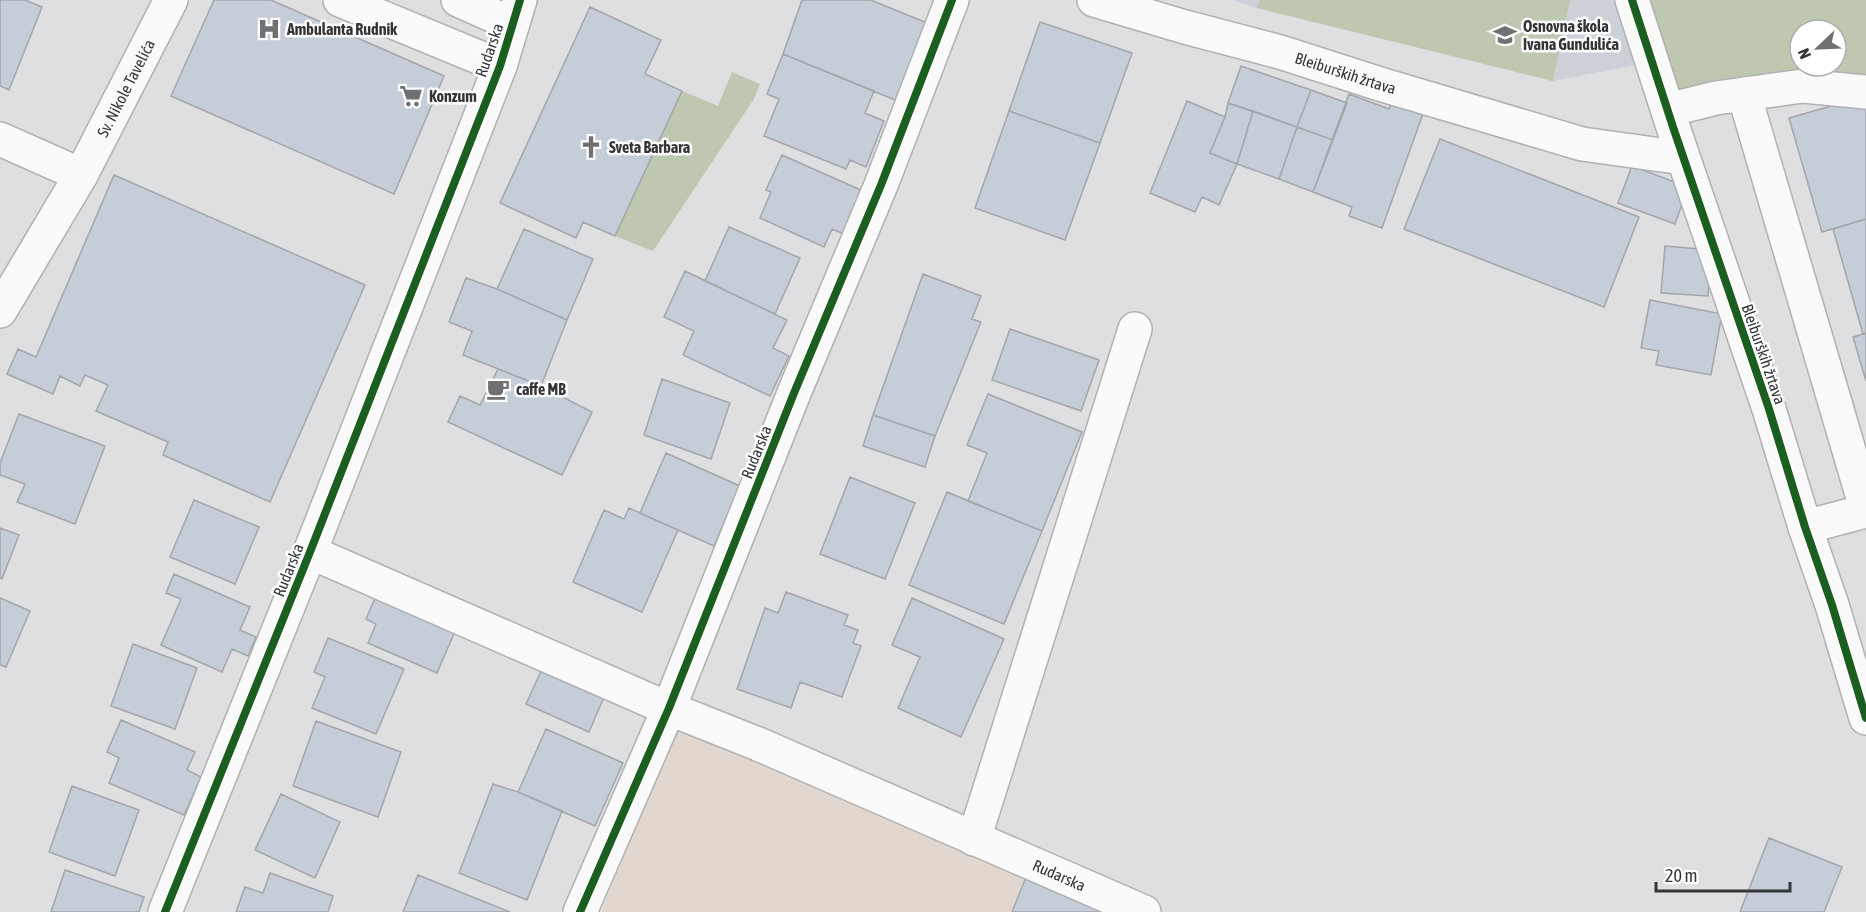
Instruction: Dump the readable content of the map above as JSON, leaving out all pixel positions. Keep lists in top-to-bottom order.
{
  "streets": {
    "street": ["Rudarska", "Bleiburških žrtava", "Sv. Nikole Tavelića"]
  },
  "places": {
    "hospital": ["Ambulanta Rudnik"],
    "school or university": ["Osnovna škola Ivana Gundulića"],
    "supermarket": ["Konzum"],
    "church": ["Sveta Barbara"],
    "cafe": ["caffe MB"]
  },
  "scale_bar": "20 m",
  "north": "bottom left"
}
